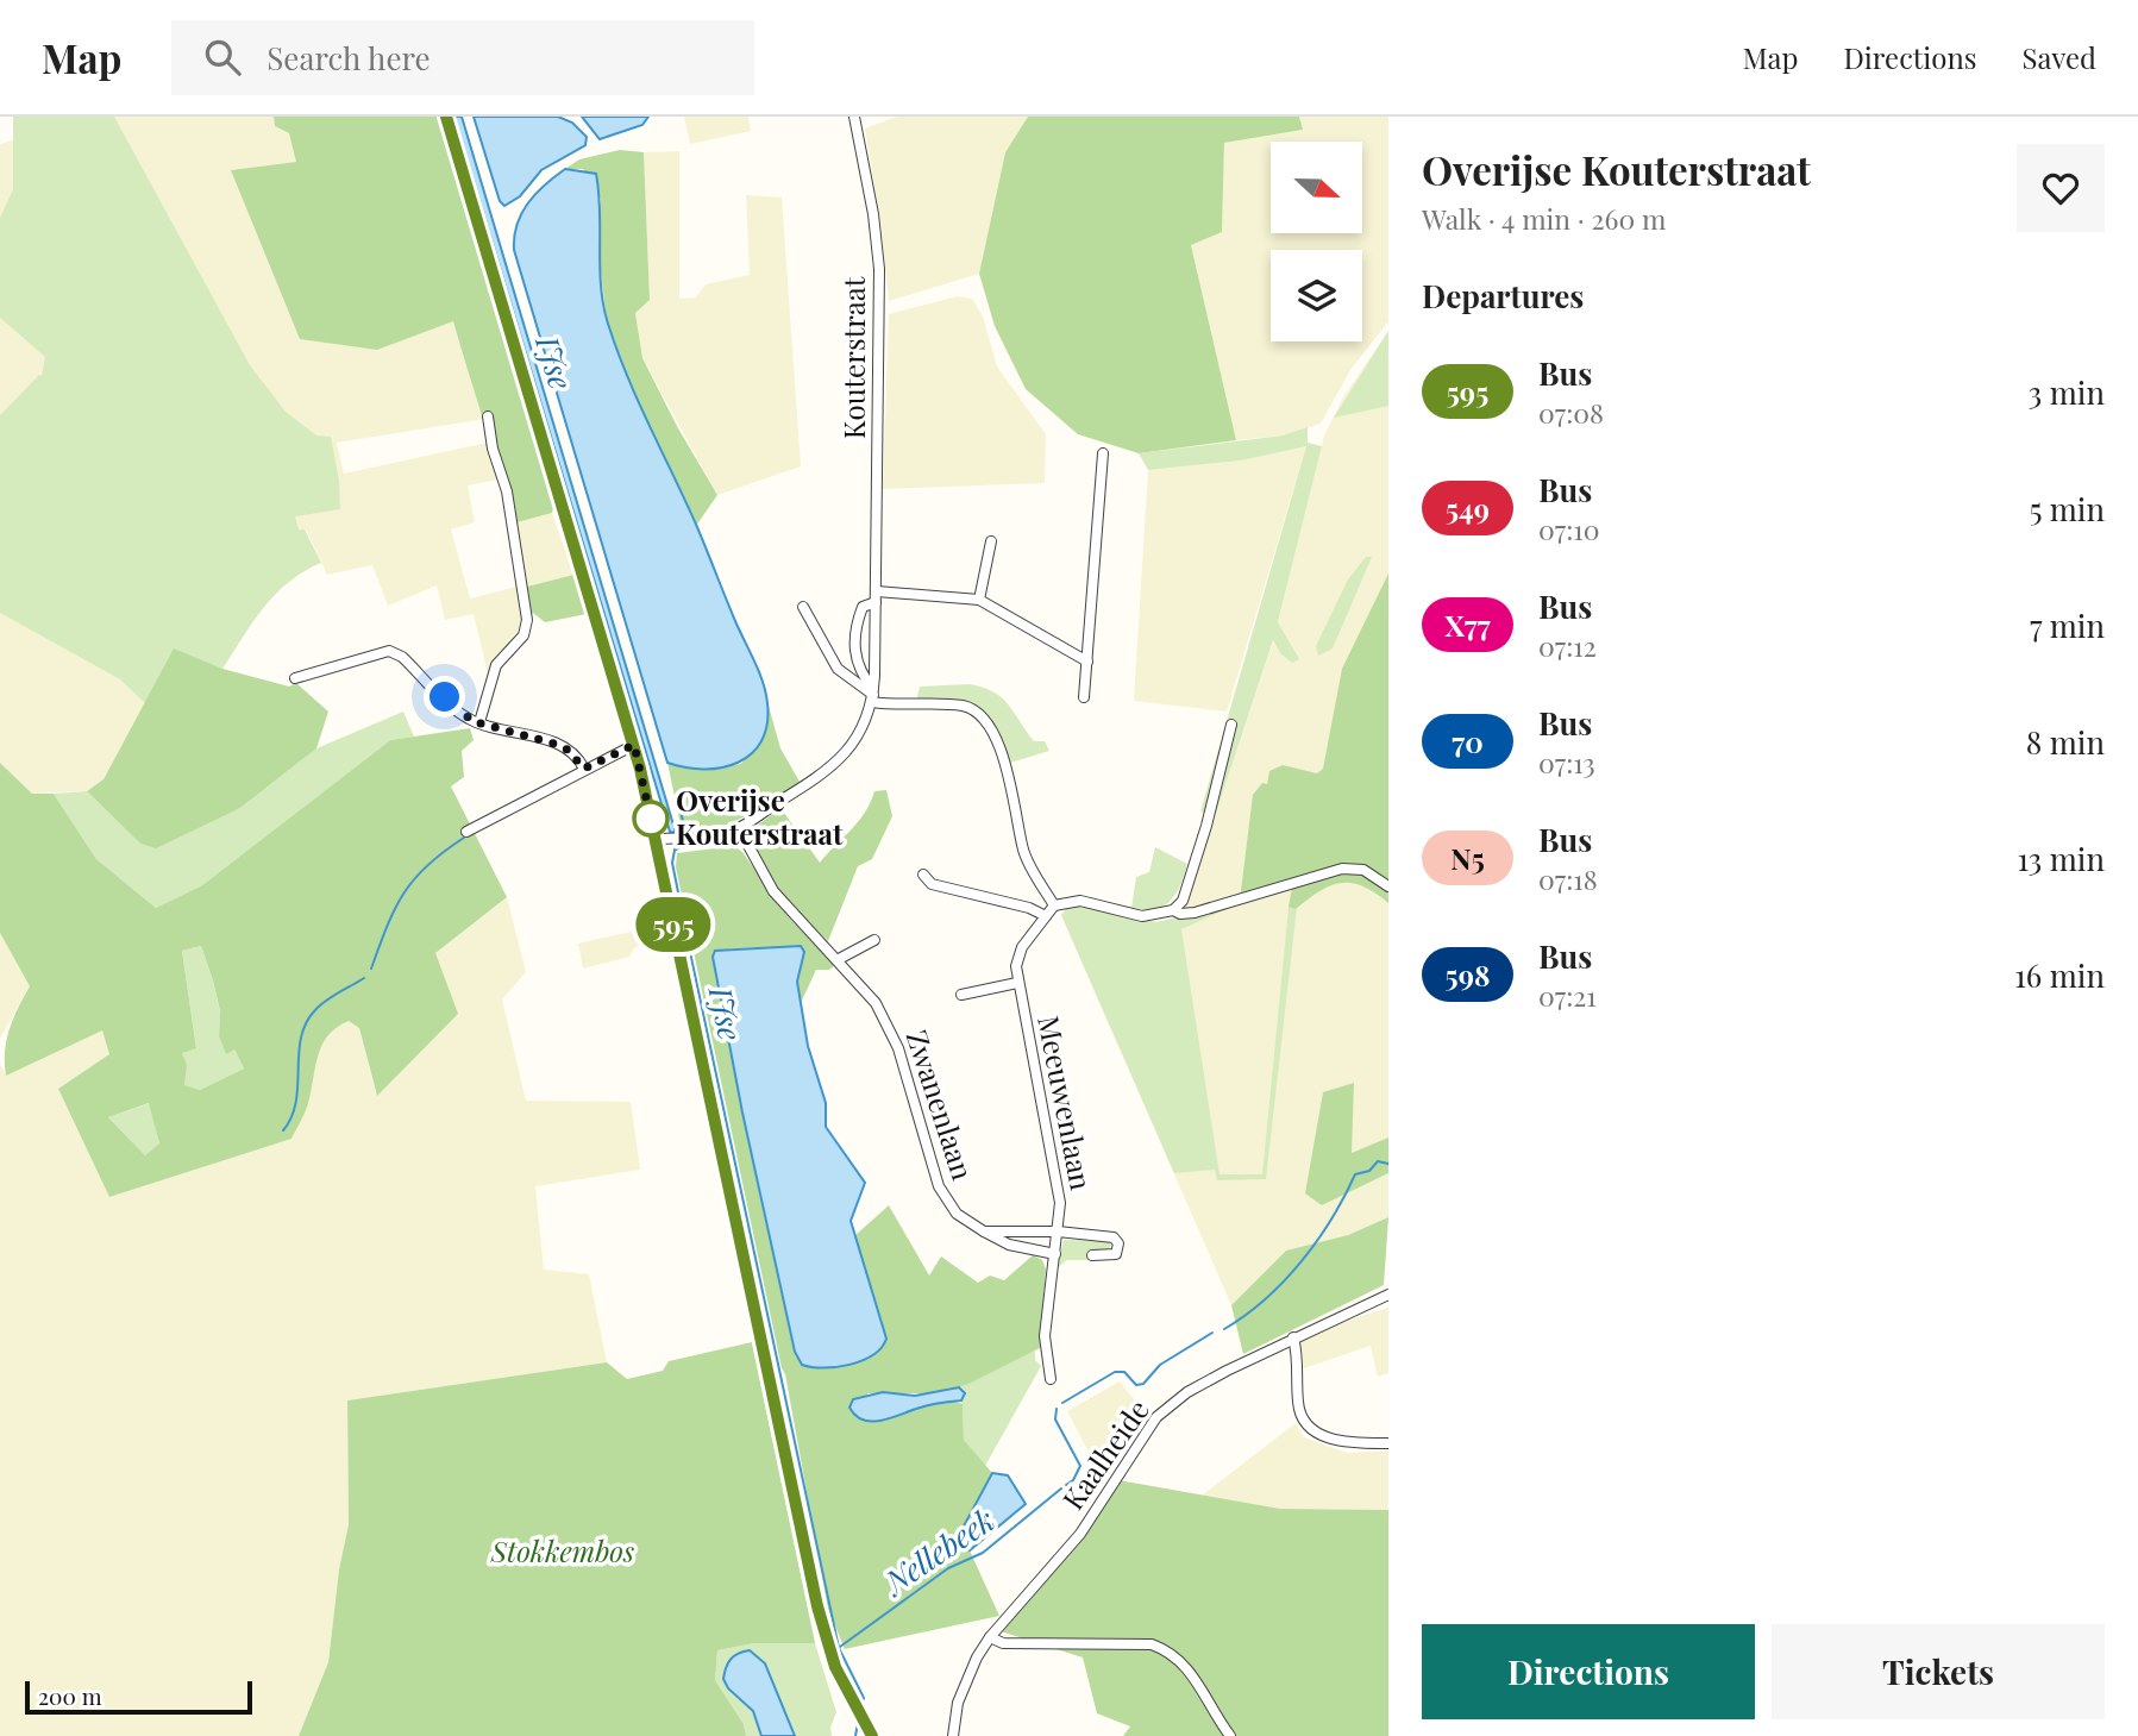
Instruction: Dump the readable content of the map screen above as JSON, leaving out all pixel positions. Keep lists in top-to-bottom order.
{
  "streets": {
    "street": [
      "Kouterstraat",
      "Meeuwenlaan",
      "Zwanenlaan",
      "Kaalheide"
    ]
  },
  "crossings": [
    ["Kouterstraat", "Zwanenlaan"],
    ["Meeuwenlaan", "Zwanenlaan"]
  ],
  "water": ["IJse", "Nellebeek"],
  "parks": ["Stokkembos"],
  "places": ["Overijse Kouterstraat"],
  "lines": ["bus line 595"],
  "scale_bar": "200 m",
  "north": "right",
  "page": {
    "header": "Map",
    "search": "Search here",
    "nav": ["Map", "Directions", "Saved"],
    "on_map": "595",
    "heading": [
      ["Overijse Kouterstraat", "Walk · 4 min · 260 m"],
      "Departures"
    ],
    "list": [
      {
        "mark": "595",
        "name": "Bus",
        "note": "07:08",
        "value": "3 min"
      },
      {
        "mark": "549",
        "name": "Bus",
        "note": "07:10",
        "value": "5 min"
      },
      {
        "mark": "X77",
        "name": "Bus",
        "note": "07:12",
        "value": "7 min"
      },
      {
        "mark": "70",
        "name": "Bus",
        "note": "07:13",
        "value": "8 min"
      },
      {
        "mark": "N5",
        "name": "Bus",
        "note": "07:18",
        "value": "13 min"
      },
      {
        "mark": "598",
        "name": "Bus",
        "note": "07:21",
        "value": "16 min"
      }
    ],
    "buttons": ["Directions", "Tickets"],
    "scale": "200 m"
  }
}
